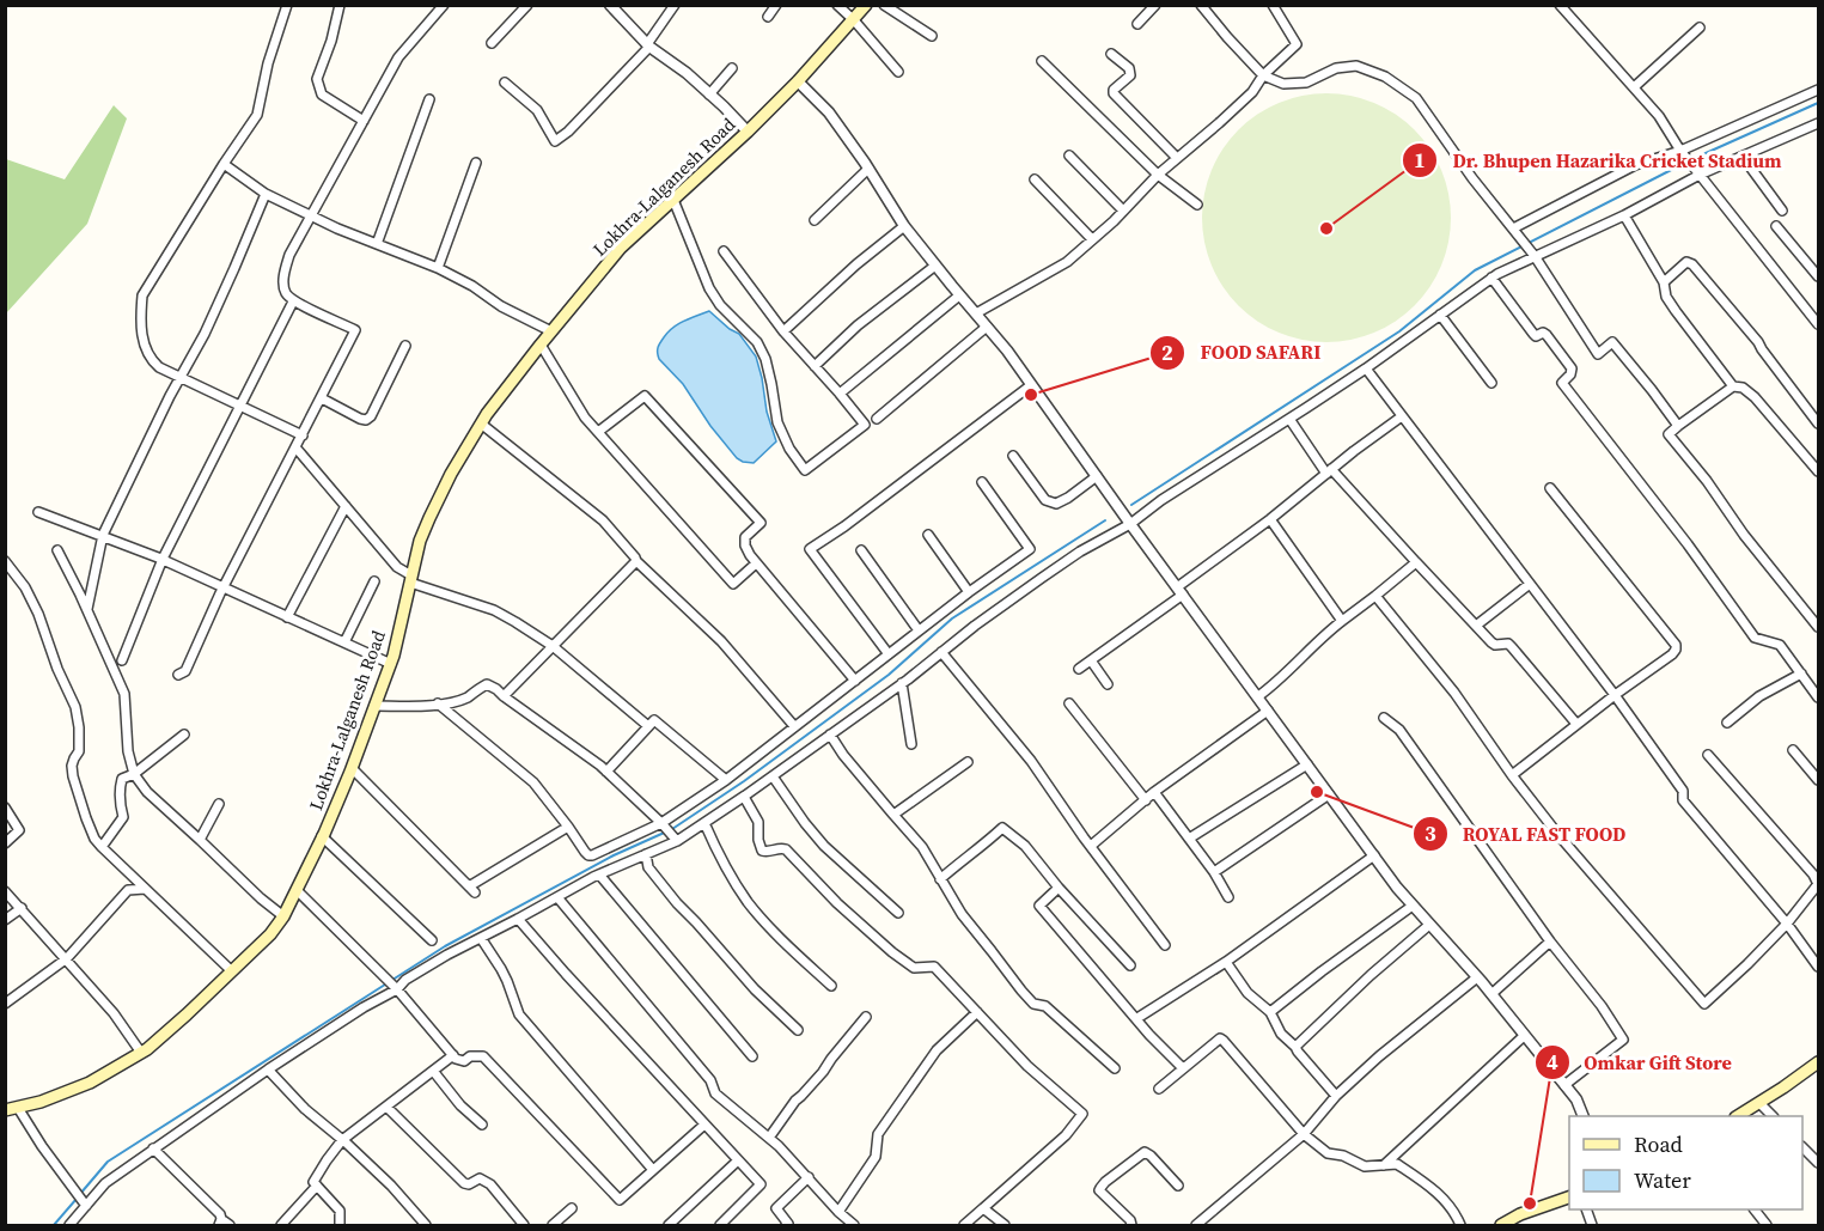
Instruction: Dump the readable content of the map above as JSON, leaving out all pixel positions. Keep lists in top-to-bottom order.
{
  "streets": {
    "main road": ["Lokhra-Lalganesh Road"]
  },
  "places": [
    "Dr. Bhupen Hazarika Cricket Stadium",
    "FOOD SAFARI",
    "ROYAL FAST FOOD",
    "Omkar Gift Store"
  ],
  "legend": ["Road", "Water"]
}
